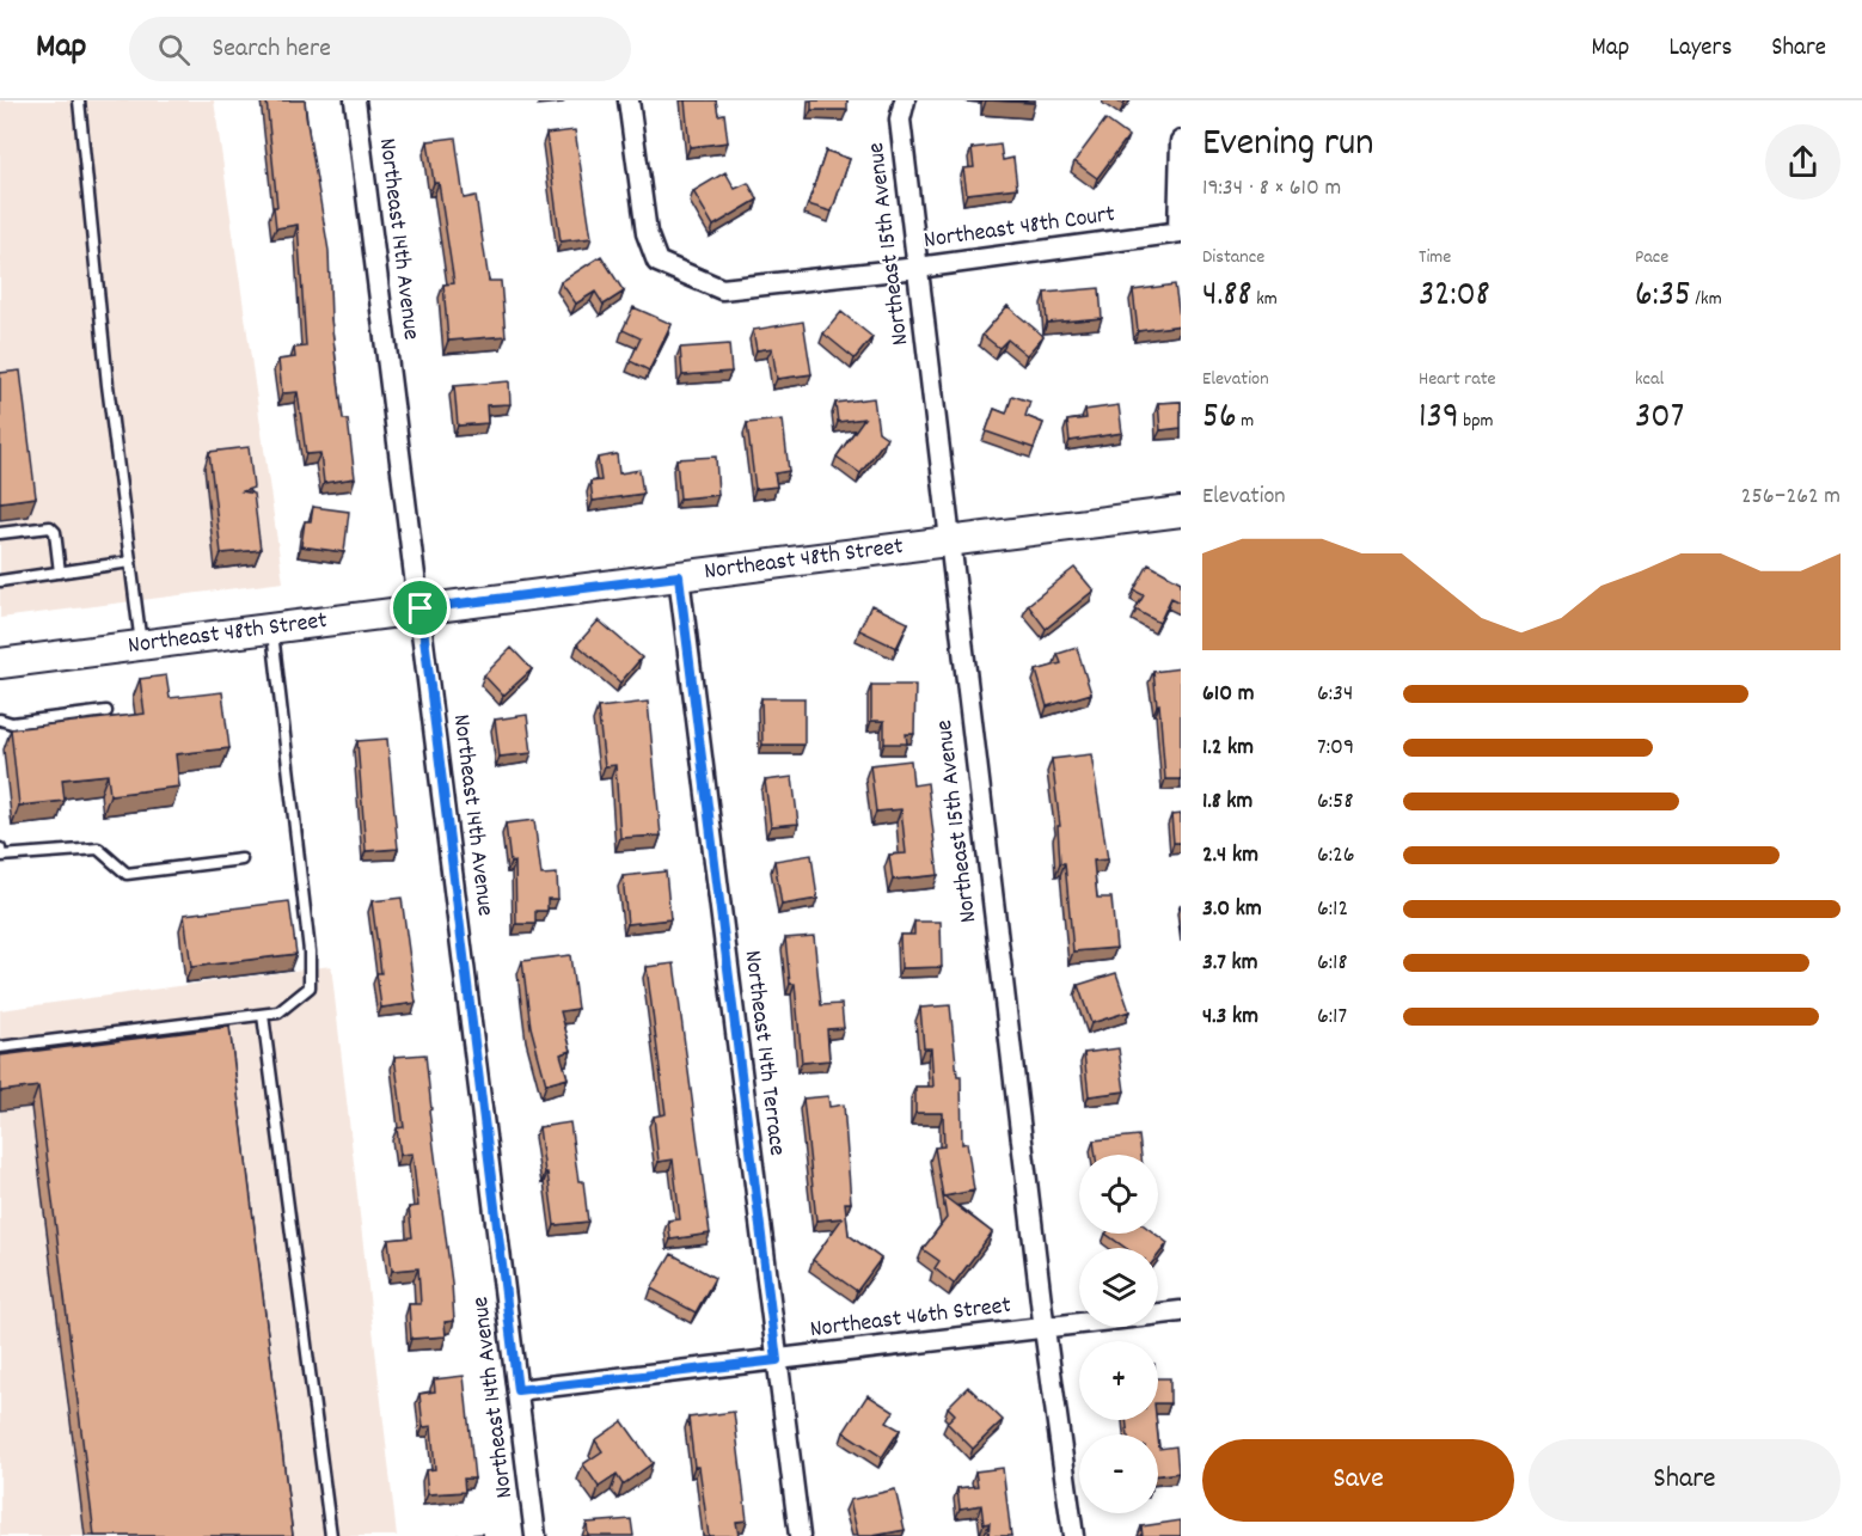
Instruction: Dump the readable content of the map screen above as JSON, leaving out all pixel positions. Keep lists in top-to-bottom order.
{
  "streets": {
    "street": [
      "Northeast 48th Court",
      "Northeast 14th Avenue",
      "Northeast 15th Avenue",
      "Northeast 48th Street",
      "Northeast 14th Terrace",
      "Northeast 46th Street"
    ]
  },
  "crossings": [
    ["Northeast 48th Court", "Northeast 15th Avenue"],
    ["Northeast 14th Avenue", "Northeast 48th Street"],
    ["Northeast 14th Avenue", "Northeast 46th Street"],
    ["Northeast 15th Avenue", "Northeast 48th Street"],
    ["Northeast 15th Avenue", "Northeast 46th Street"],
    ["Northeast 48th Street", "Northeast 14th Terrace"],
    ["Northeast 14th Terrace", "Northeast 46th Street"]
  ],
  "page": {
    "header": "Map",
    "search": "Search here",
    "nav": ["Map", "Layers", "Share"],
    "heading": ["Evening run", "19:34 · 8 × 610 m"],
    "stats": [
      ["Distance", "4.88 km"],
      ["Time", "32:08"],
      ["Pace", "6:35 /km"],
      ["Elevation", "56 m"],
      ["Heart rate", "139 bpm"],
      ["kcal", "307"]
    ],
    "chart": ["Elevation", "256–262 m"],
    "list": [
      {
        "name": "610 m",
        "note": "6:34"
      },
      {
        "name": "1.2 km",
        "note": "7:09"
      },
      {
        "name": "1.8 km",
        "note": "6:58"
      },
      {
        "name": "2.4 km",
        "note": "6:26"
      },
      {
        "name": "3.0 km",
        "note": "6:12"
      },
      {
        "name": "3.7 km",
        "note": "6:18"
      },
      {
        "name": "4.3 km",
        "note": "6:17"
      }
    ],
    "map_buttons": ["+", "−"],
    "buttons": ["Save", "Share"]
  }
}
